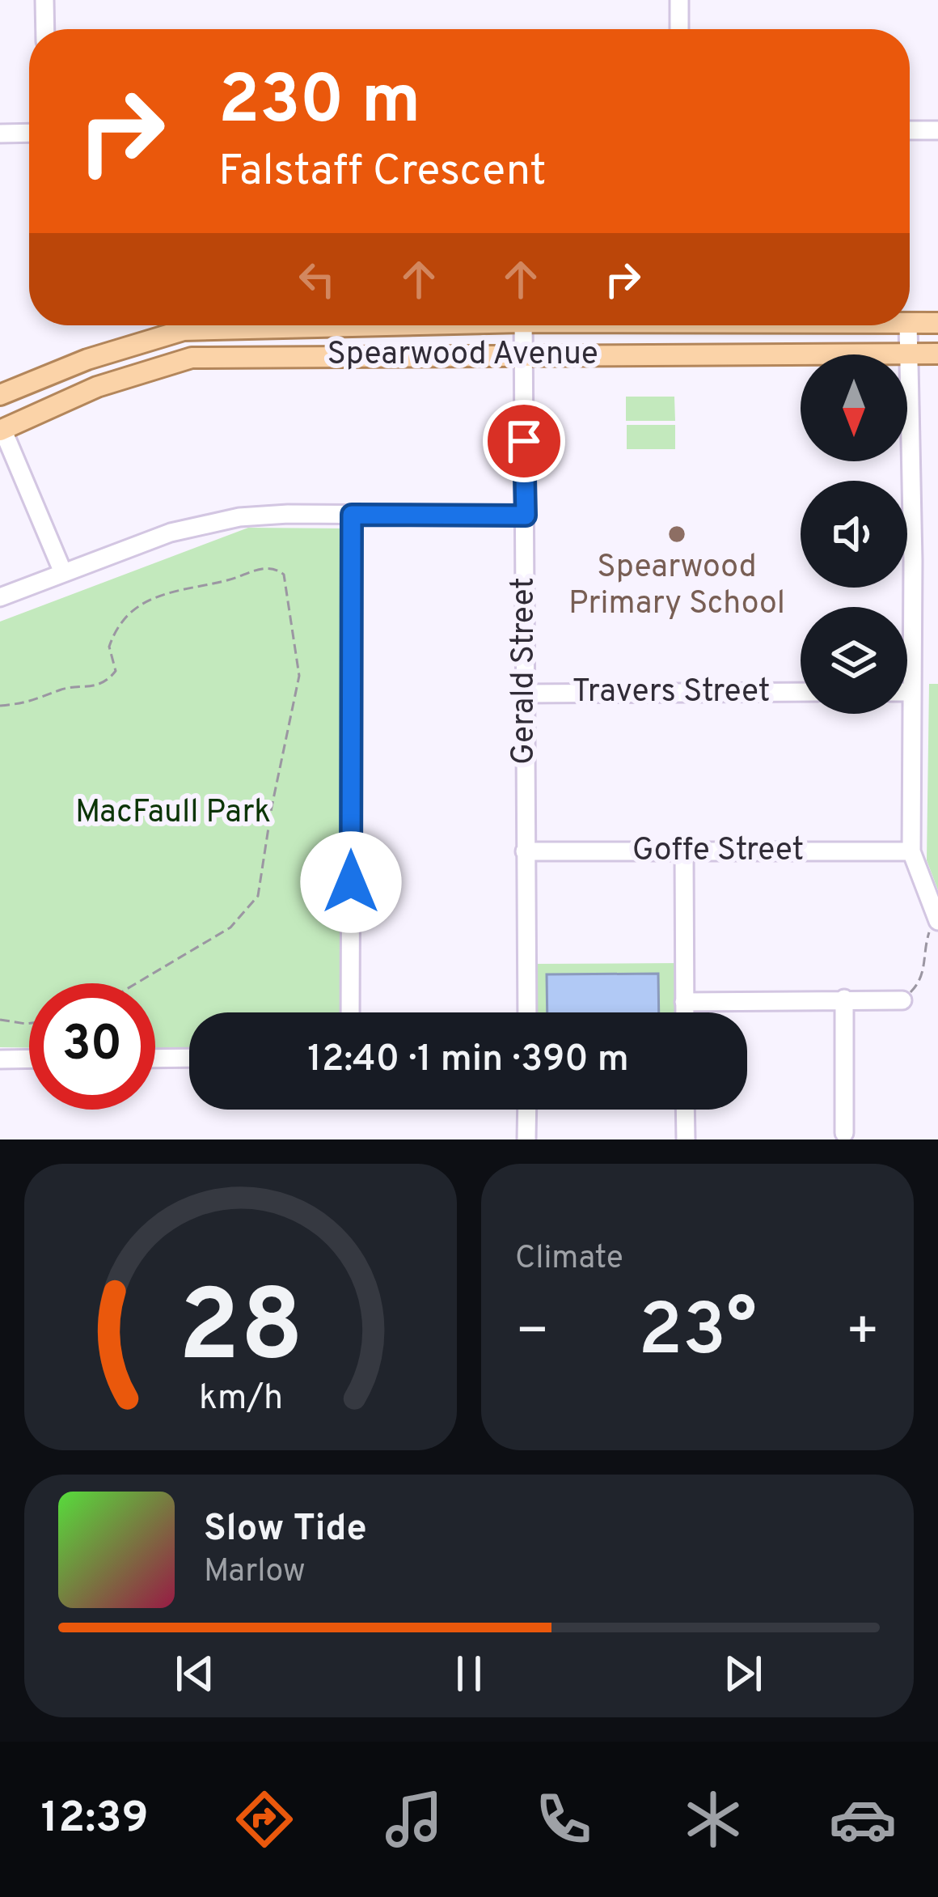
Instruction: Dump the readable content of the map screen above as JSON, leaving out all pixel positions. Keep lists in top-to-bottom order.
{
  "streets": {
    "main road": ["Spearwood Avenue"],
    "street": ["Gerald Street", "Travers Street", "Goffe Street"]
  },
  "crossings": [
    ["Spearwood Avenue", "Gerald Street"],
    ["Gerald Street", "Travers Street"],
    ["Gerald Street", "Goffe Street"]
  ],
  "parks": ["MacFaull Park"],
  "places": ["Spearwood Primary School"],
  "north": "bottom",
  "page": {
    "turn": ["230 m", "Falstaff Crescent"],
    "limit": "30",
    "trip": "12:40 · 1 min · 390 m",
    "tile": "Climate",
    "heat": ["−", "23°", "+"],
    "song": ["Slow Tide", "Marlow"],
    "tabs": "12:39",
    "gauge": ["28", "km/h"]
  }
}
